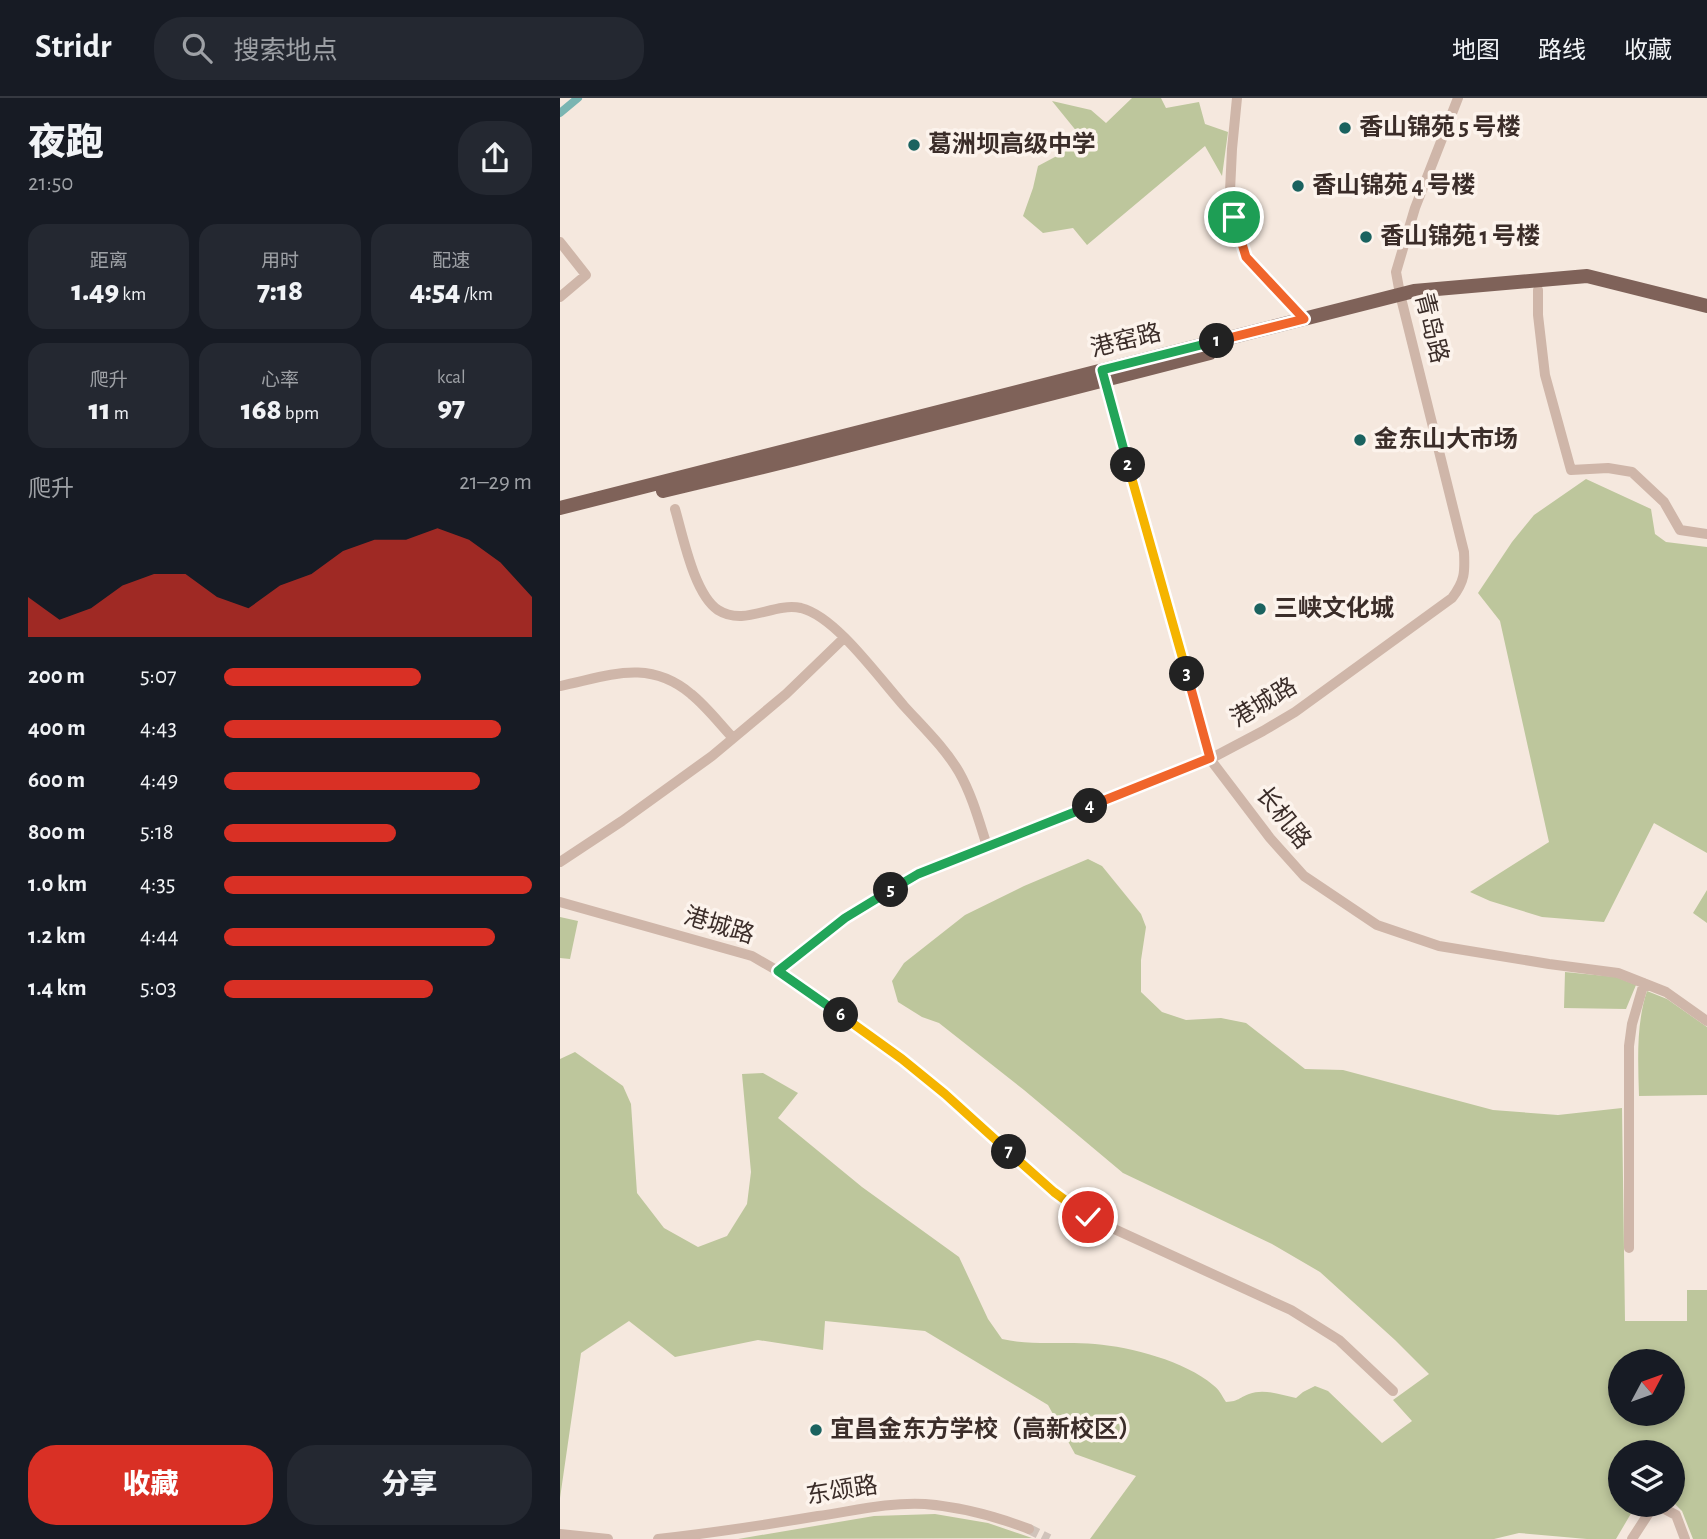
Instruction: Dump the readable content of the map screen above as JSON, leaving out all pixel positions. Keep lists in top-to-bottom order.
{
  "streets": {
    "main road": ["港窑路"],
    "street": [
      "青岛路",
      "港城路",
      "长机路",
      "东颂路"
    ]
  },
  "crossings": [
    ["青岛路", "港窑路"],
    ["青岛路", "港城路"],
    ["港窑路", "长机路"],
    ["港城路", "长机路"]
  ],
  "places": [
    "香山锦苑 5 号楼",
    "葛洲坝高级中学",
    "香山锦苑 4 号楼",
    "香山锦苑 1 号楼",
    "金东山大市场",
    "三峡文化城",
    "宜昌金东方学校（高新校区）"
  ],
  "north": "top right",
  "page": {
    "header": "Stridr",
    "search": "搜索地点",
    "nav": ["地图", "路线", "收藏"],
    "heading": ["夜跑", "21:50"],
    "stats": [
      ["距离", "1.49 km"],
      ["用时", "7:18"],
      ["配速", "4:54 /km"],
      ["爬升", "11 m"],
      ["心率", "168 bpm"],
      ["kcal", "97"]
    ],
    "pins": [
      "1",
      "2",
      "3",
      "4",
      "5",
      "6",
      "7"
    ],
    "chart": ["爬升", "21–29 m"],
    "list": [
      {
        "name": "200 m",
        "note": "5:07"
      },
      {
        "name": "400 m",
        "note": "4:43"
      },
      {
        "name": "600 m",
        "note": "4:49"
      },
      {
        "name": "800 m",
        "note": "5:18"
      },
      {
        "name": "1.0 km",
        "note": "4:35"
      },
      {
        "name": "1.2 km",
        "note": "4:44"
      },
      {
        "name": "1.4 km",
        "note": "5:03"
      }
    ],
    "buttons": ["收藏", "分享"]
  }
}
